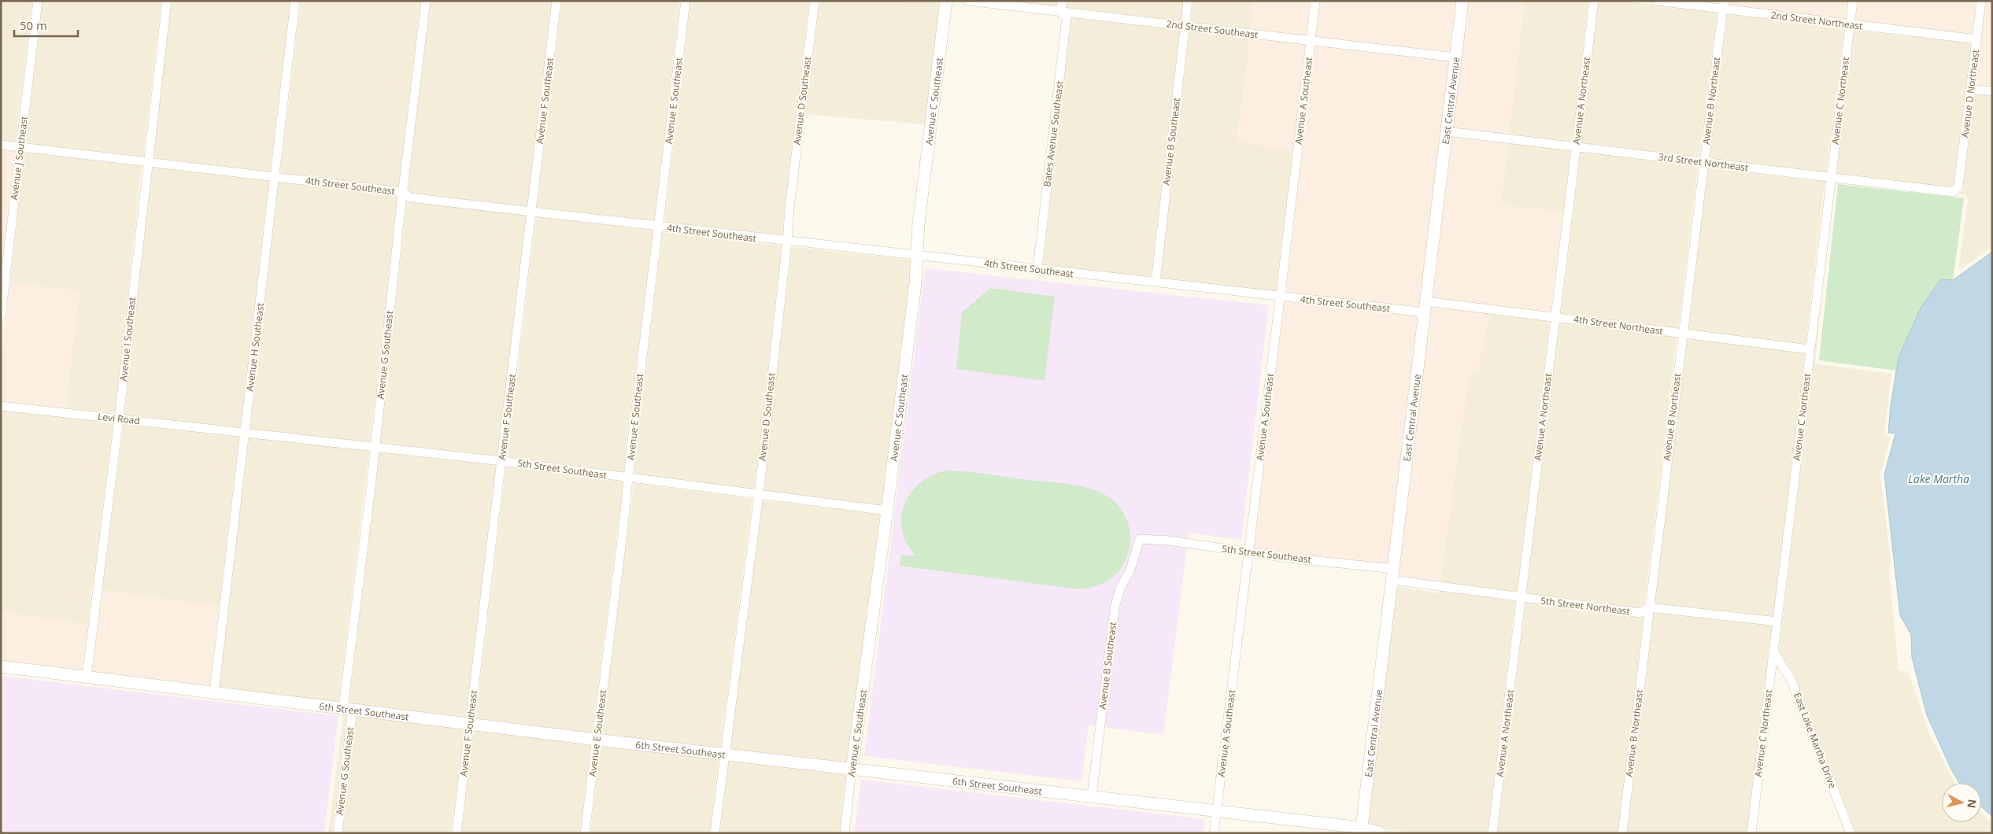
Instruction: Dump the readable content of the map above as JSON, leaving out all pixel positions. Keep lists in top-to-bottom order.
{
  "streets": {
    "street": [
      "2nd Street Northeast",
      "2nd Street Southeast",
      "Avenue D Northeast",
      "Avenue F Southeast",
      "Avenue E Southeast",
      "Avenue D Southeast",
      "Avenue C Southeast",
      "Avenue A Southeast",
      "East Central Avenue",
      "Avenue A Northeast",
      "Avenue B Northeast",
      "Avenue C Northeast",
      "Bates Avenue Southeast",
      "Avenue B Southeast",
      "Avenue J Southeast",
      "3rd Street Northeast",
      "4th Street Southeast",
      "4th Street Northeast",
      "Avenue I Southeast",
      "Avenue H Southeast",
      "Avenue G Southeast",
      "Levi Road",
      "5th Street Southeast",
      "5th Street Northeast",
      "6th Street Southeast",
      "East Lake Martha Drive"
    ]
  },
  "crossings": [
    ["2nd Street Northeast", "Avenue D Northeast"],
    ["2nd Street Northeast", "Avenue B Northeast"],
    ["2nd Street Northeast", "Avenue C Northeast"],
    ["2nd Street Southeast", "Avenue A Southeast"],
    ["2nd Street Southeast", "East Central Avenue"],
    ["2nd Street Southeast", "Bates Avenue Southeast"],
    ["2nd Street Southeast", "Avenue B Southeast"],
    ["Avenue D Northeast", "3rd Street Northeast"],
    ["Avenue F Southeast", "4th Street Southeast"],
    ["Avenue F Southeast", "5th Street Southeast"],
    ["Avenue F Southeast", "6th Street Southeast"],
    ["Avenue E Southeast", "4th Street Southeast"],
    ["Avenue E Southeast", "5th Street Southeast"],
    ["Avenue E Southeast", "6th Street Southeast"],
    ["Avenue D Southeast", "4th Street Southeast"],
    ["Avenue D Southeast", "5th Street Southeast"],
    ["Avenue D Southeast", "6th Street Southeast"],
    ["Avenue C Southeast", "4th Street Southeast"],
    ["Avenue C Southeast", "5th Street Southeast"],
    ["Avenue C Southeast", "6th Street Southeast"],
    ["Avenue A Southeast", "4th Street Southeast"],
    ["Avenue A Southeast", "5th Street Southeast"],
    ["Avenue A Southeast", "6th Street Southeast"],
    ["East Central Avenue", "3rd Street Northeast"],
    ["East Central Avenue", "4th Street Southeast"],
    ["East Central Avenue", "4th Street Northeast"],
    ["East Central Avenue", "5th Street Southeast"],
    ["East Central Avenue", "5th Street Northeast"],
    ["East Central Avenue", "6th Street Southeast"],
    ["Avenue A Northeast", "3rd Street Northeast"],
    ["Avenue A Northeast", "4th Street Northeast"],
    ["Avenue A Northeast", "5th Street Northeast"],
    ["Avenue B Northeast", "3rd Street Northeast"],
    ["Avenue B Northeast", "4th Street Northeast"],
    ["Avenue B Northeast", "5th Street Northeast"],
    ["Avenue C Northeast", "3rd Street Northeast"],
    ["Avenue C Northeast", "4th Street Northeast"],
    ["Avenue C Northeast", "5th Street Northeast"],
    ["Avenue C Northeast", "East Lake Martha Drive"],
    ["Bates Avenue Southeast", "4th Street Southeast"],
    ["Avenue B Southeast", "4th Street Southeast"],
    ["Avenue B Southeast", "5th Street Southeast"],
    ["Avenue B Southeast", "6th Street Southeast"],
    ["Avenue J Southeast", "4th Street Southeast"],
    ["4th Street Southeast", "4th Street Northeast"],
    ["4th Street Southeast", "Avenue I Southeast"],
    ["4th Street Southeast", "Avenue H Southeast"],
    ["4th Street Southeast", "Avenue G Southeast"],
    ["Avenue I Southeast", "Levi Road"],
    ["Avenue I Southeast", "6th Street Southeast"],
    ["Avenue H Southeast", "Levi Road"],
    ["Avenue H Southeast", "5th Street Southeast"],
    ["Avenue H Southeast", "6th Street Southeast"],
    ["Avenue G Southeast", "5th Street Southeast"],
    ["Avenue G Southeast", "6th Street Southeast"],
    ["Levi Road", "5th Street Southeast"],
    ["5th Street Southeast", "5th Street Northeast"]
  ],
  "water": ["Lake Martha"],
  "scale_bar": "50 m",
  "north": "right"
}
